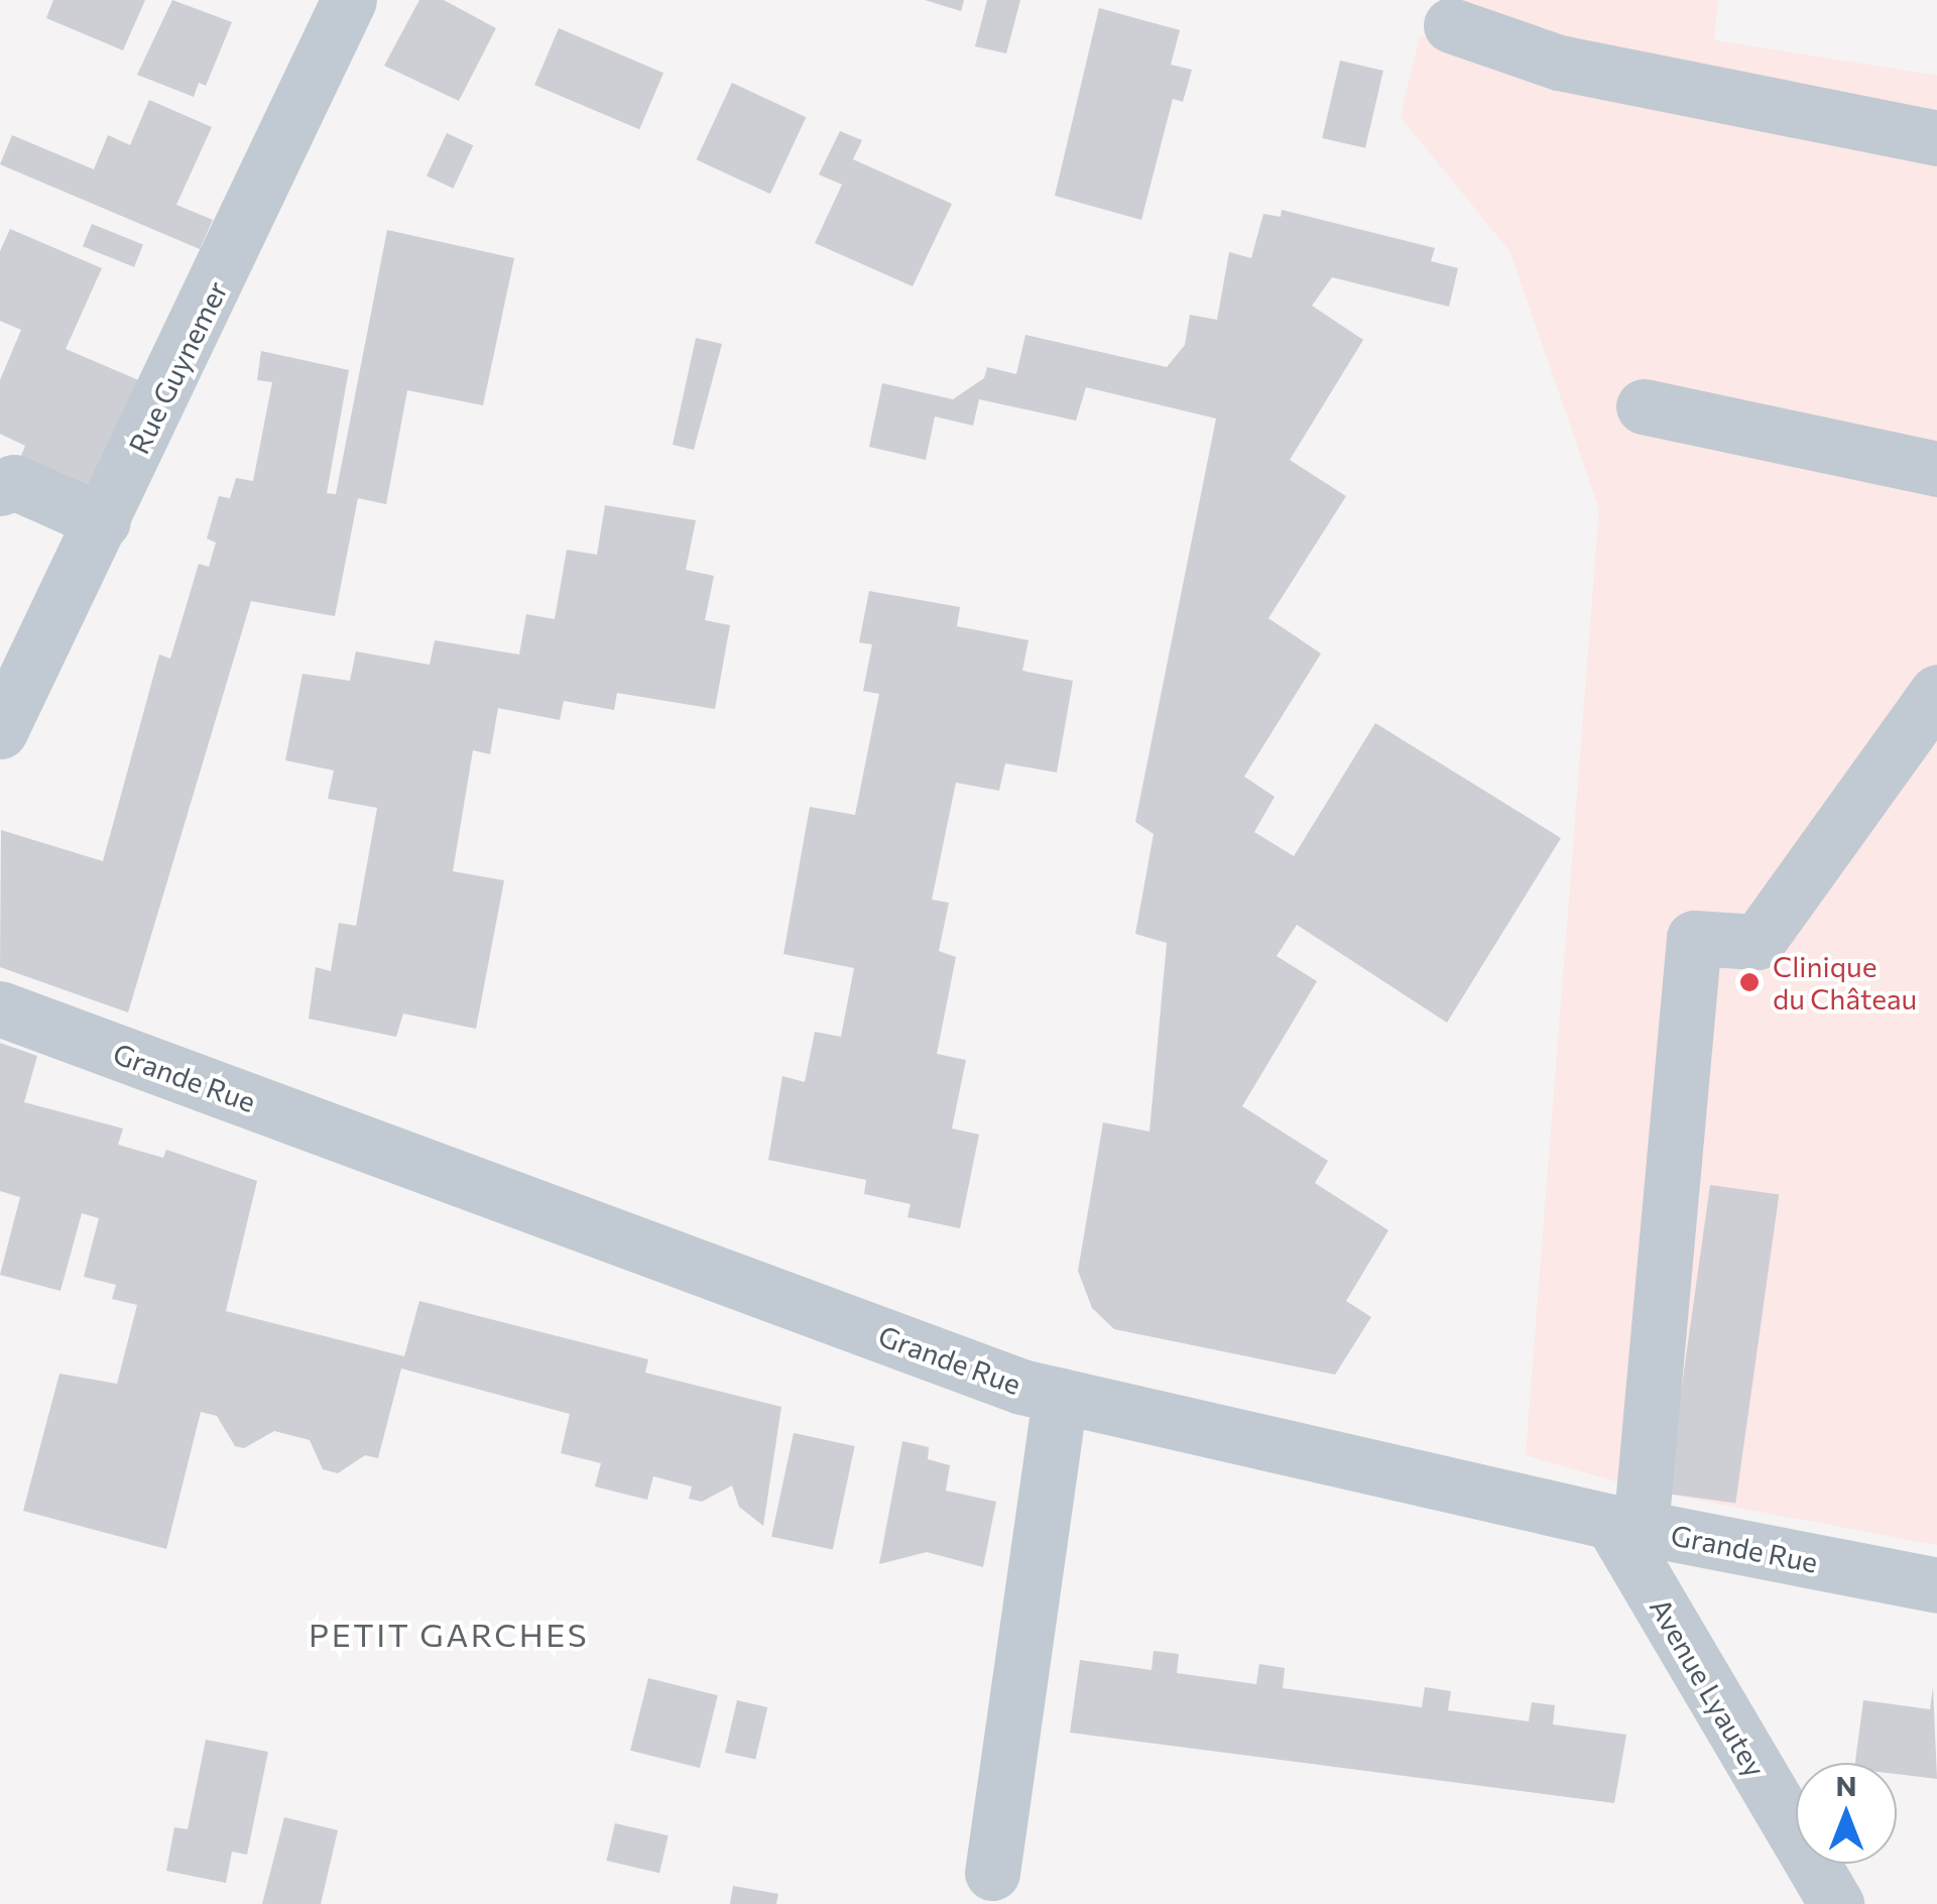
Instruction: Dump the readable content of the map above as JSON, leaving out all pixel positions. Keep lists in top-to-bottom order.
{
  "streets": {
    "street": ["Rue Guynemer", "Grande Rue", "Avenue Lyautey"]
  },
  "crossings": [
    ["Grande Rue", "Avenue Lyautey"]
  ],
  "districts": ["PETIT GARCHES"],
  "places": ["Clinique du Château"],
  "north": "top"
}
